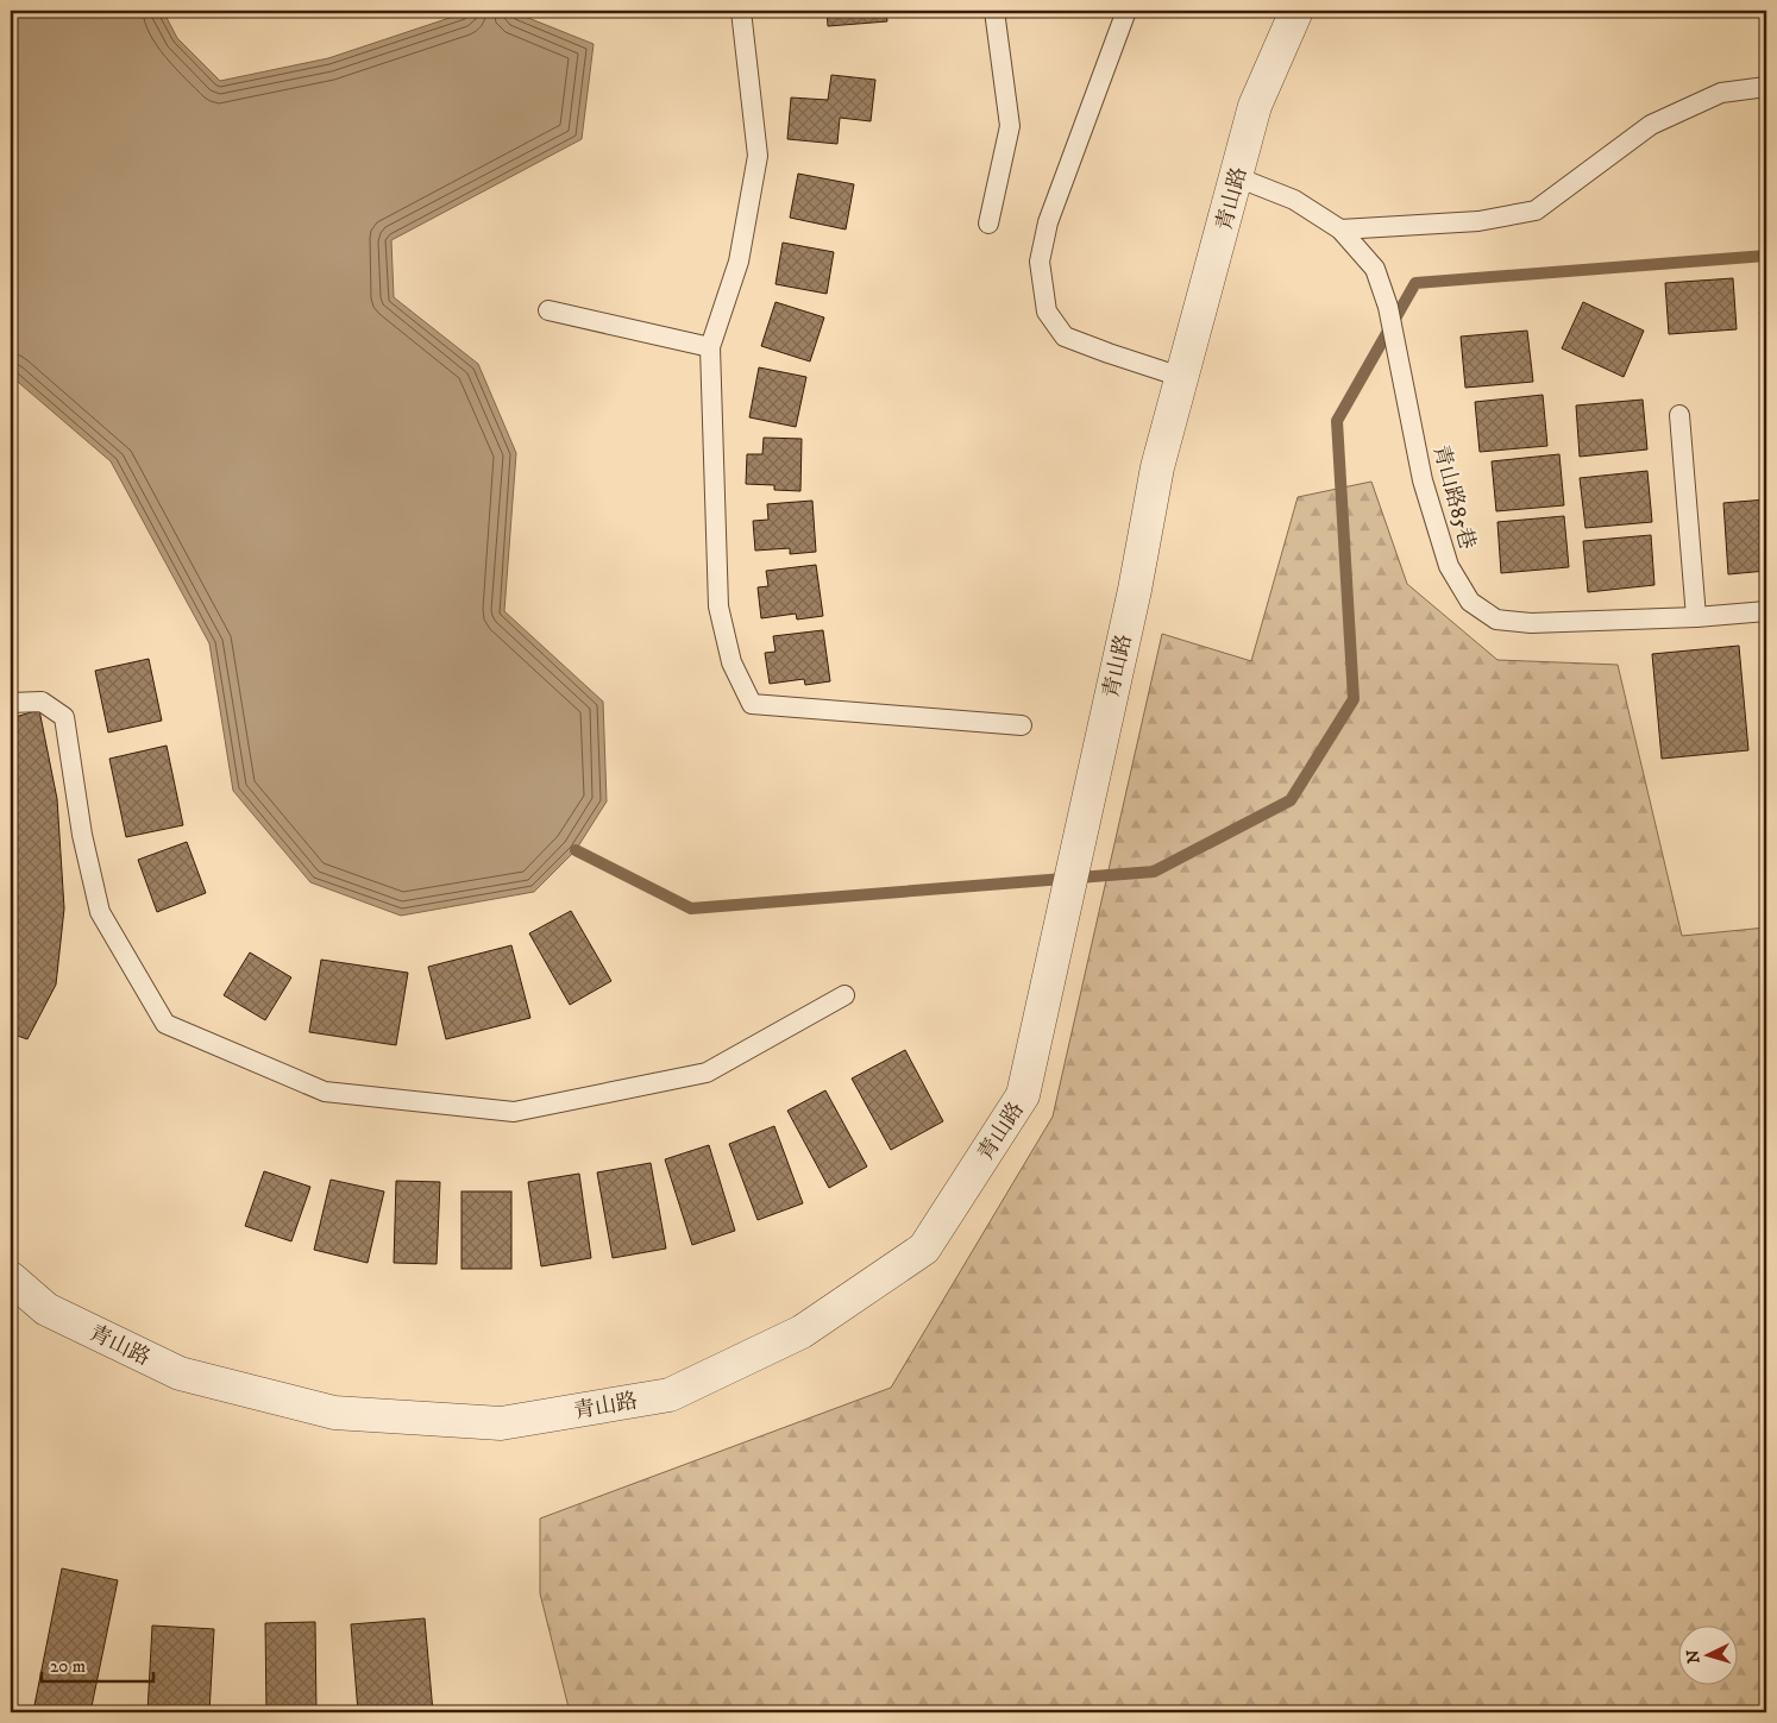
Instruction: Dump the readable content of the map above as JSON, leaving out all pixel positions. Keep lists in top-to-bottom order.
{
  "streets": {
    "street": ["青山路"],
    "lane": ["青山路85巷"]
  },
  "crossings": [
    ["青山路", "青山路85巷"]
  ],
  "scale_bar": "20 m",
  "north": "left"
}
